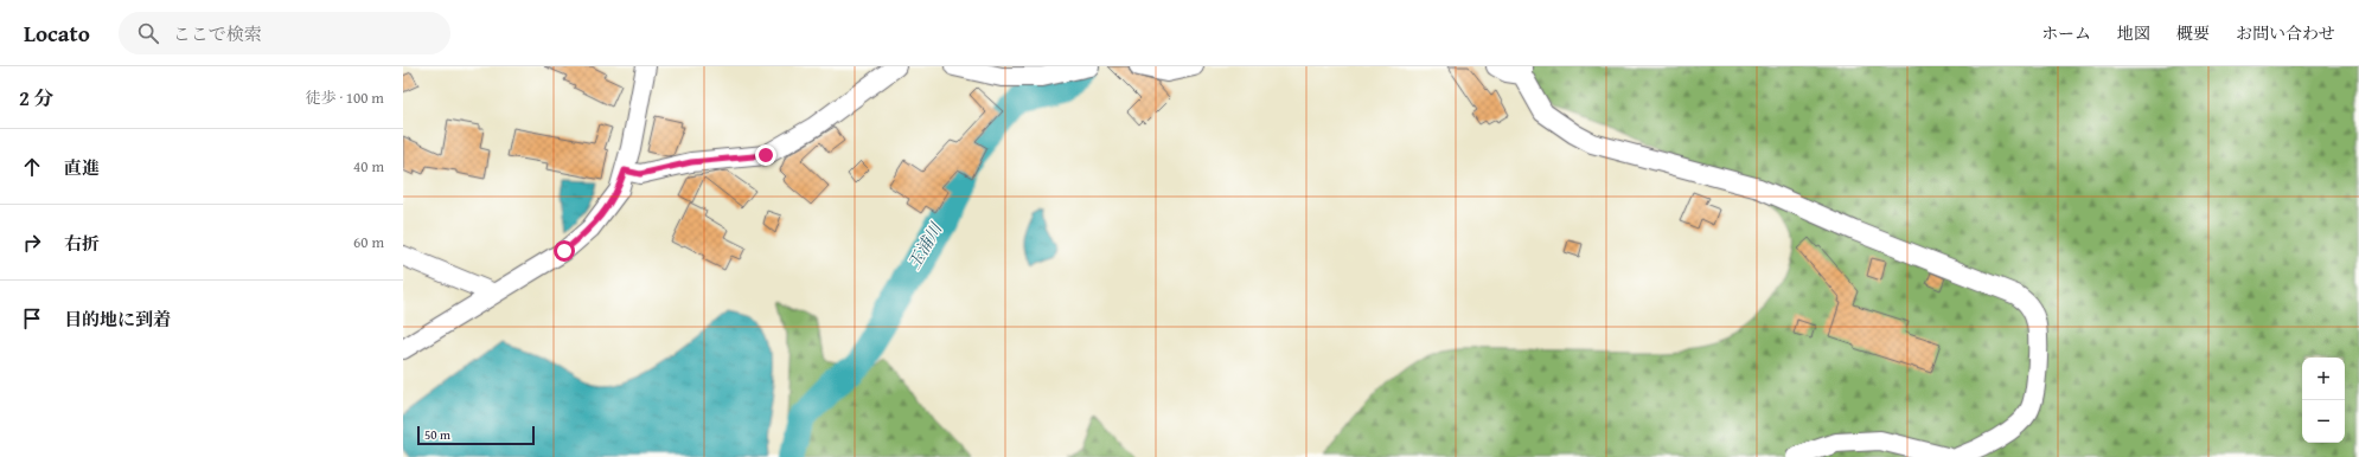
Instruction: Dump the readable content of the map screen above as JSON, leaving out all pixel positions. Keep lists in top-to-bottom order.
{
  "water": ["玉浦川"],
  "scale_bar": "50 m",
  "page": {
    "header": "Locato",
    "search": "ここで検索",
    "nav": [
      "ホーム",
      "地図",
      "概要",
      "お問い合わせ"
    ],
    "heading": ["2 分", "徒歩 · 100 m"],
    "list": [
      ["直進", "40 m"],
      ["右折", "60 m"],
      "目的地に到着"
    ],
    "map_buttons": ["+", "−"],
    "scale": "50 m"
  }
}
